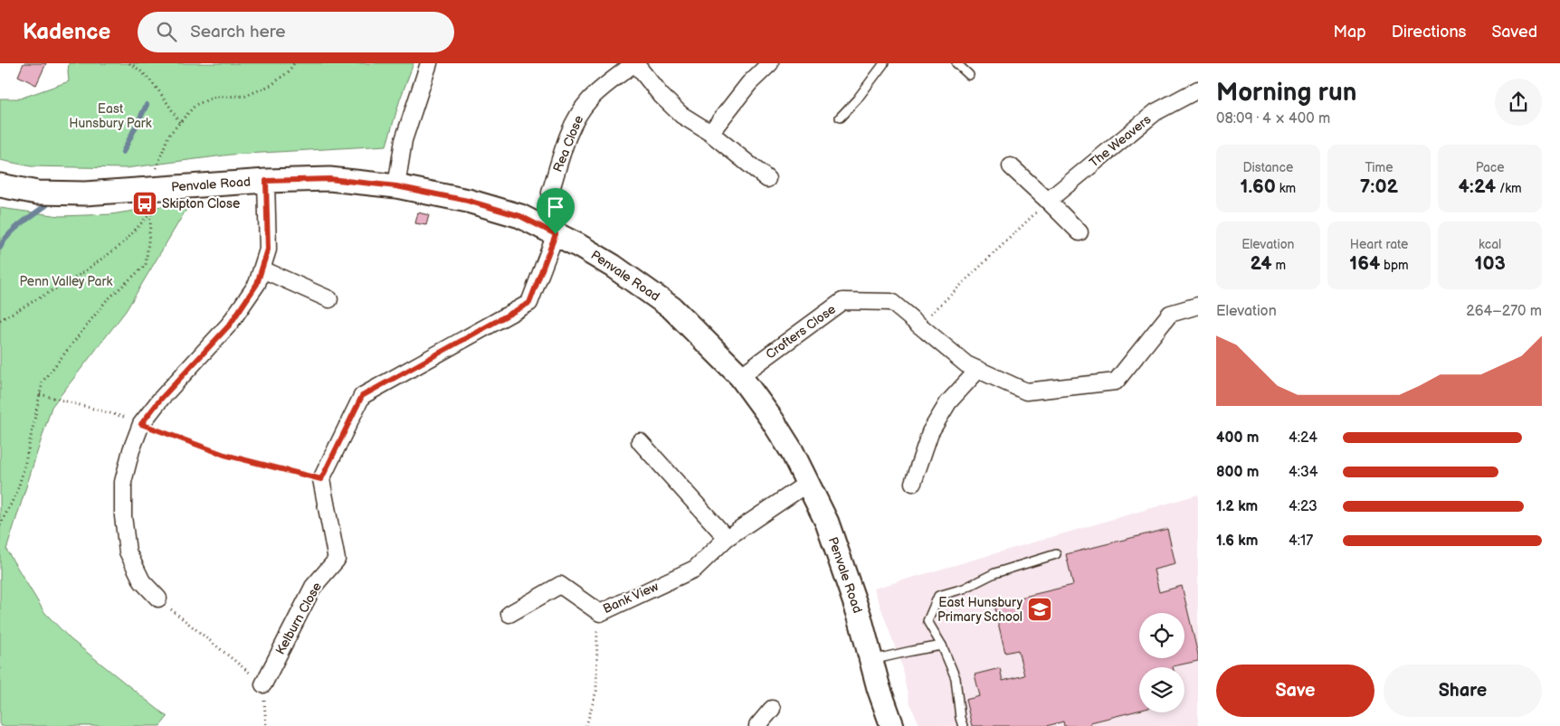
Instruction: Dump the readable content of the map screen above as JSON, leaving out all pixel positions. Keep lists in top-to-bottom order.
{
  "streets": {
    "street": [
      "The Weavers",
      "Rea Close",
      "Penvale Road",
      "Crofters Close",
      "Bank View",
      "Kelburn Close"
    ]
  },
  "crossings": [
    ["Penvale Road", "Crofters Close"],
    ["Penvale Road", "Bank View"]
  ],
  "parks": ["East Hunsbury Park", "Penn Valley Park"],
  "places": {
    "bus stop": ["Skipton Close"],
    "school or university": ["East Hunsbury Primary School"]
  },
  "page": {
    "header": "Kadence",
    "search": "Search here",
    "nav": ["Map", "Directions", "Saved"],
    "heading": ["Morning run", "08:09 · 4 × 400 m"],
    "stats": [
      ["Distance", "1.60 km"],
      ["Time", "7:02"],
      ["Pace", "4:24 /km"],
      ["Elevation", "24 m"],
      ["Heart rate", "164 bpm"],
      ["kcal", "103"]
    ],
    "chart": ["Elevation", "264–270 m"],
    "list": [
      {
        "name": "400 m",
        "note": "4:24"
      },
      {
        "name": "800 m",
        "note": "4:34"
      },
      {
        "name": "1.2 km",
        "note": "4:23"
      },
      {
        "name": "1.6 km",
        "note": "4:17"
      }
    ],
    "buttons": ["Save", "Share"]
  }
}
